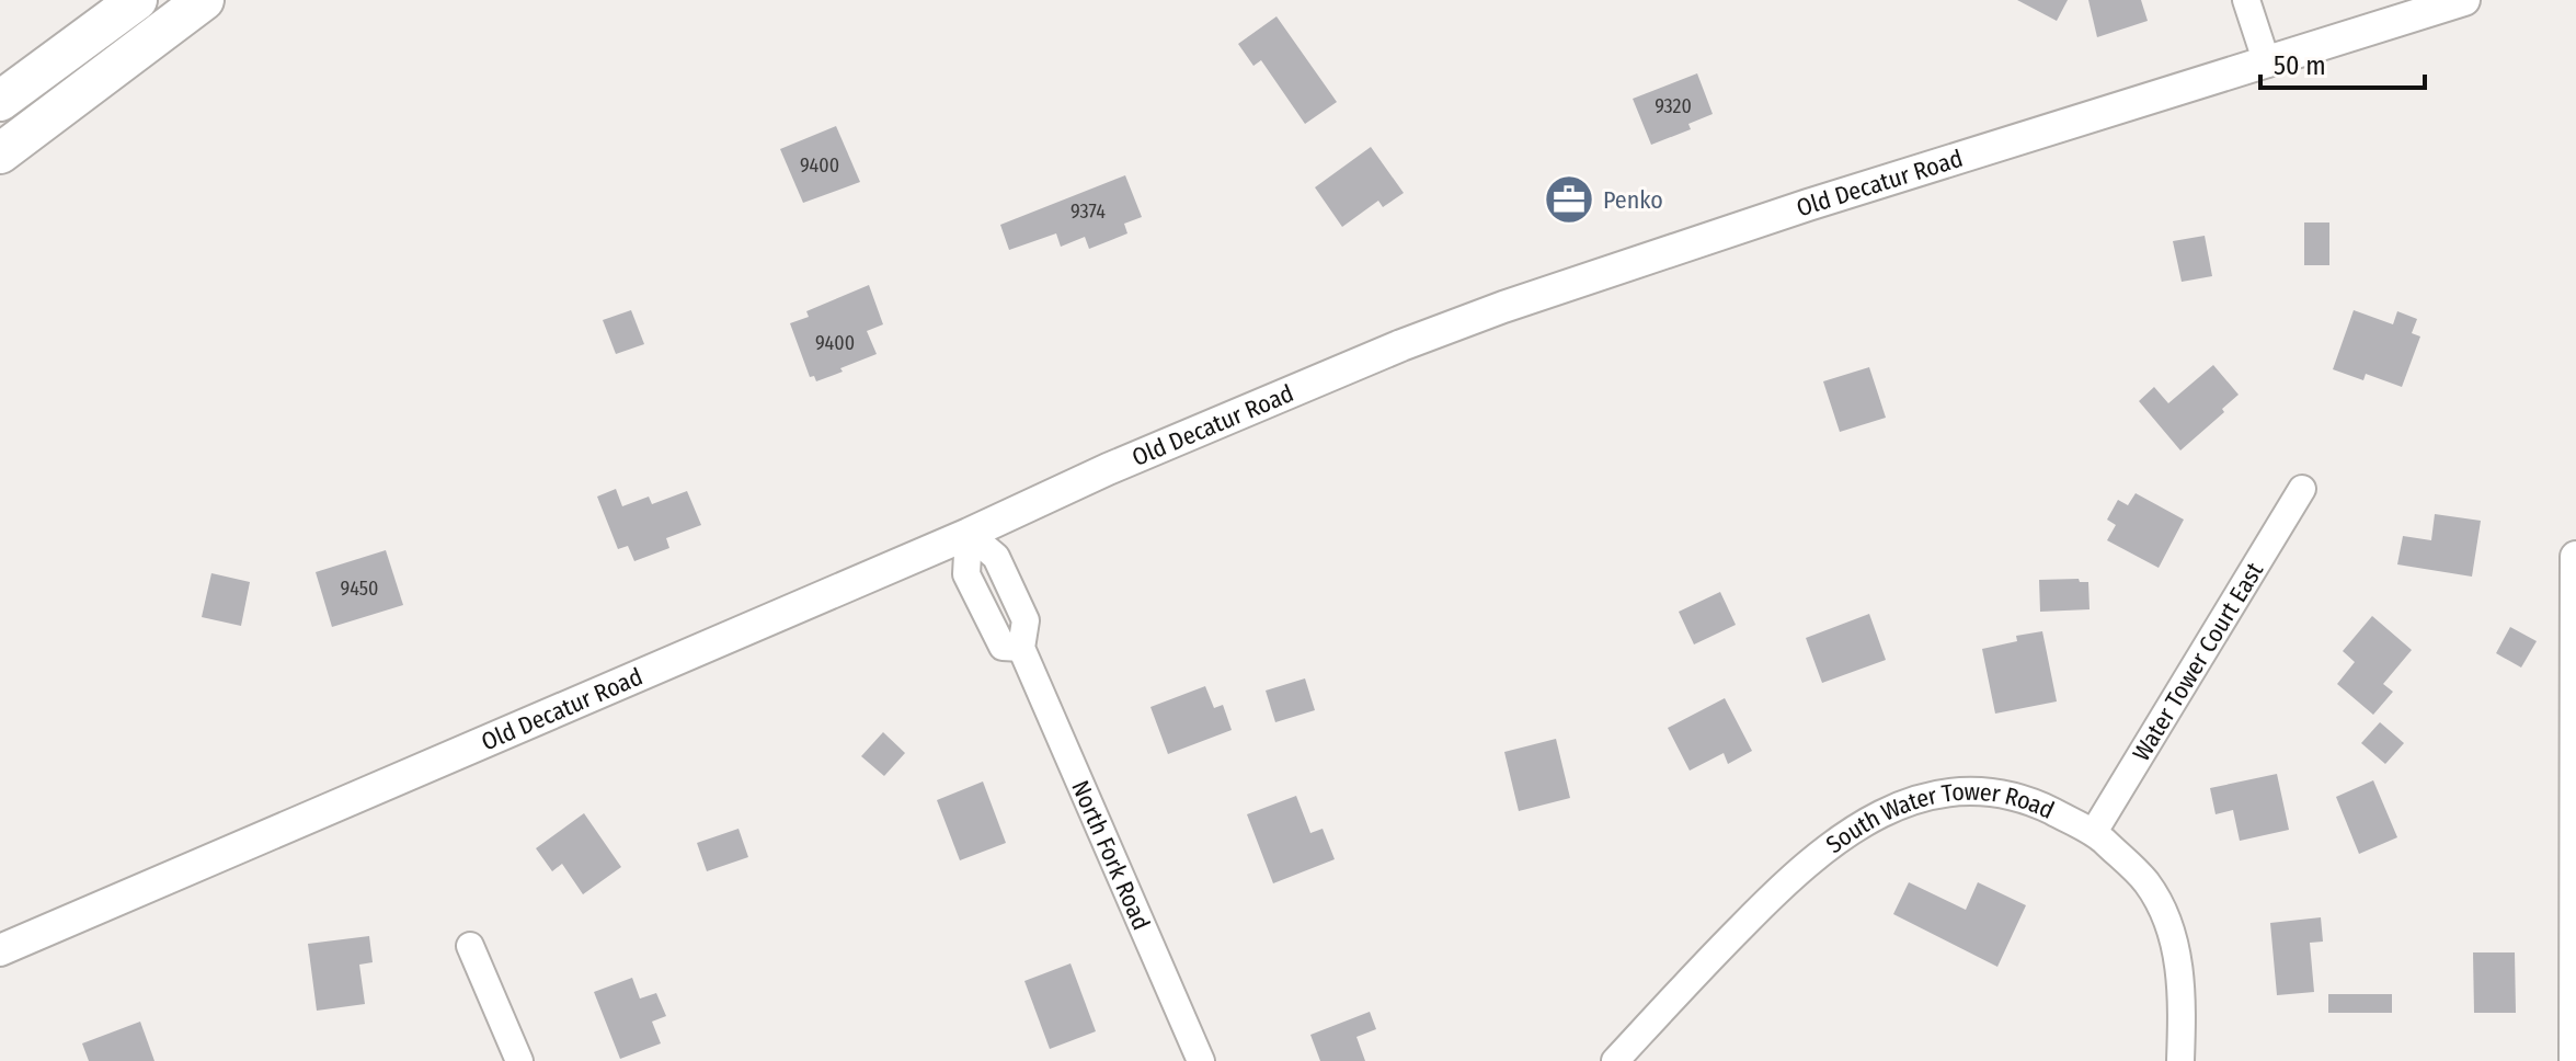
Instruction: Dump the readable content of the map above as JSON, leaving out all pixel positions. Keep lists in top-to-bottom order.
{
  "streets": {
    "street": [
      "Old Decatur Road",
      "Water Tower Court East",
      "South Water Tower Road",
      "North Fork Road"
    ]
  },
  "crossings": [
    ["Old Decatur Road", "North Fork Road"],
    ["Water Tower Court East", "South Water Tower Road"]
  ],
  "places": {
    "office": ["Penko"]
  },
  "house_numbers": [
    "9320",
    "9400",
    "9374",
    "9400",
    "9450"
  ],
  "scale_bar": "50 m"
}
